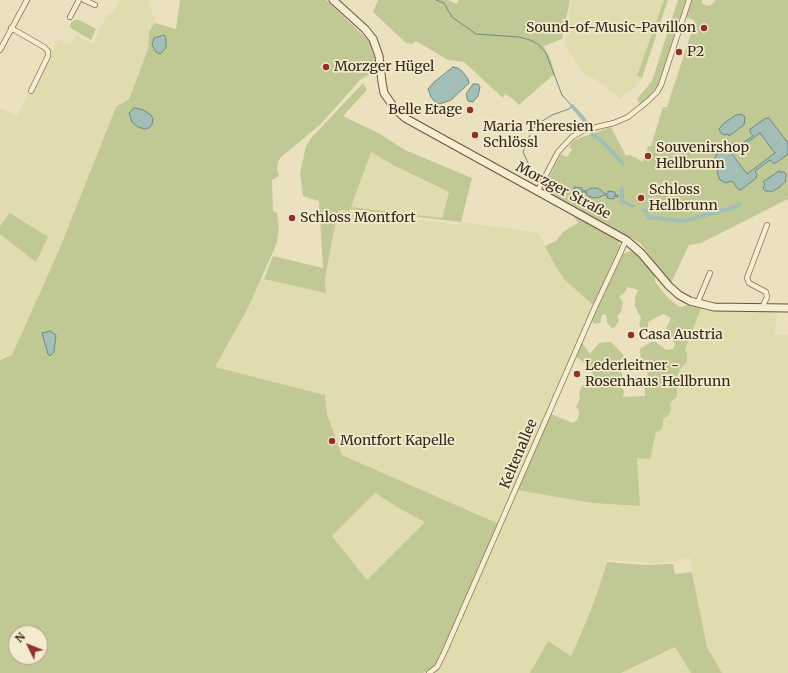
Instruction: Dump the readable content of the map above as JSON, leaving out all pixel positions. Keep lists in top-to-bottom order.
{
  "streets": {
    "street": ["Morzger Straße", "Keltenallee"]
  },
  "crossings": [
    ["Morzger Straße", "Keltenallee"]
  ],
  "places": [
    "Sound-of-Music-Pavillon",
    "P2",
    "Morzger Hügel",
    "Belle Etage",
    "Maria Theresien Schlössl",
    "Souvenirshop Hellbrunn",
    "Schloss Hellbrunn",
    "Schloss Montfort",
    "Casa Austria",
    "Lederleitner - Rosenhaus Hellbrunn",
    "Montfort Kapelle"
  ],
  "north": "top left"
}
